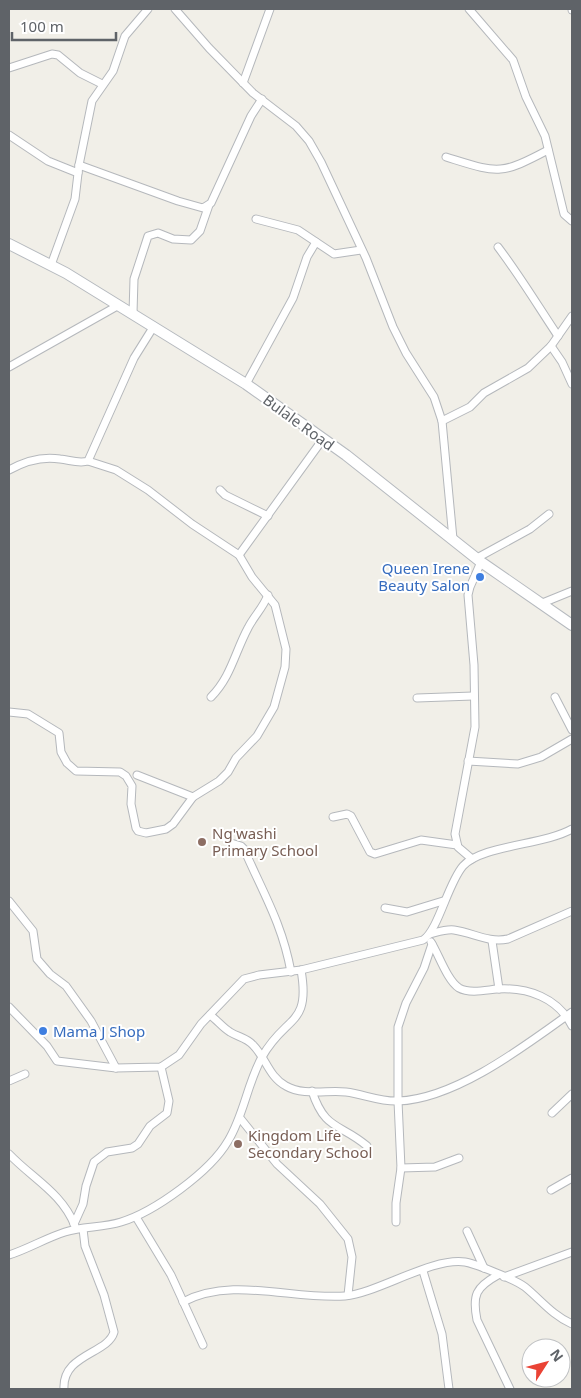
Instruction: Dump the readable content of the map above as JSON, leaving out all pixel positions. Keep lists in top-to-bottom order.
{
  "streets": {
    "street": ["Bulale Road"]
  },
  "places": [
    "Queen Irene Beauty Salon",
    "Ng'washi Primary School",
    "Mama J Shop",
    "Kingdom Life Secondary School"
  ],
  "scale_bar": "100 m",
  "north": "top right"
}
